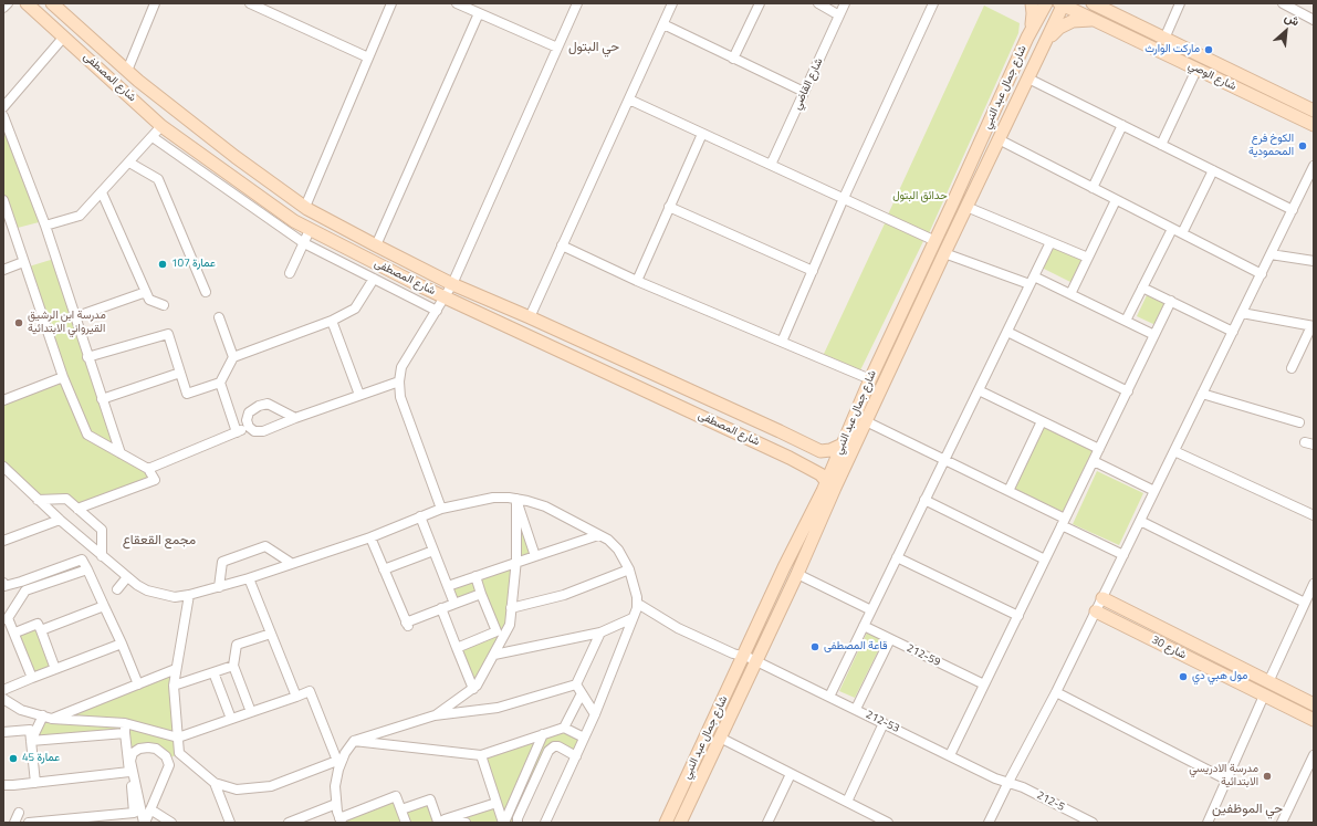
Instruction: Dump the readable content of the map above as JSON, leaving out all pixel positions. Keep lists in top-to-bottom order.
{
  "streets": {
    "street": [
      "شارع الوصي",
      "شارع المصطفى",
      "شارع القاضي",
      "شارع جمال عبد النبي",
      "شارع 30",
      "212-59",
      "212-53",
      "212-5"
    ]
  },
  "crossings": [
    ["شارع الوصي", "شارع جمال عبد النبي"],
    ["شارع المصطفى", "شارع جمال عبد النبي"],
    ["شارع جمال عبد النبي", "212-53"],
    ["212-53", "212-5"]
  ],
  "districts": ["حي البتول", "مجمع القعقاع", "حي الموظفين"],
  "parks": ["حدائق البتول"],
  "places": [
    "ماركت الوارث",
    "الكوخ فرع المحمودية",
    "عمارة 107",
    "مدرسة ابن الرشيق القيرواني الابتدائية",
    "قاعة المصطفى",
    "مول هبي دي",
    "عمارة 45",
    "مدرسة الادريسي الابتدائية"
  ],
  "north": "top right"
}
